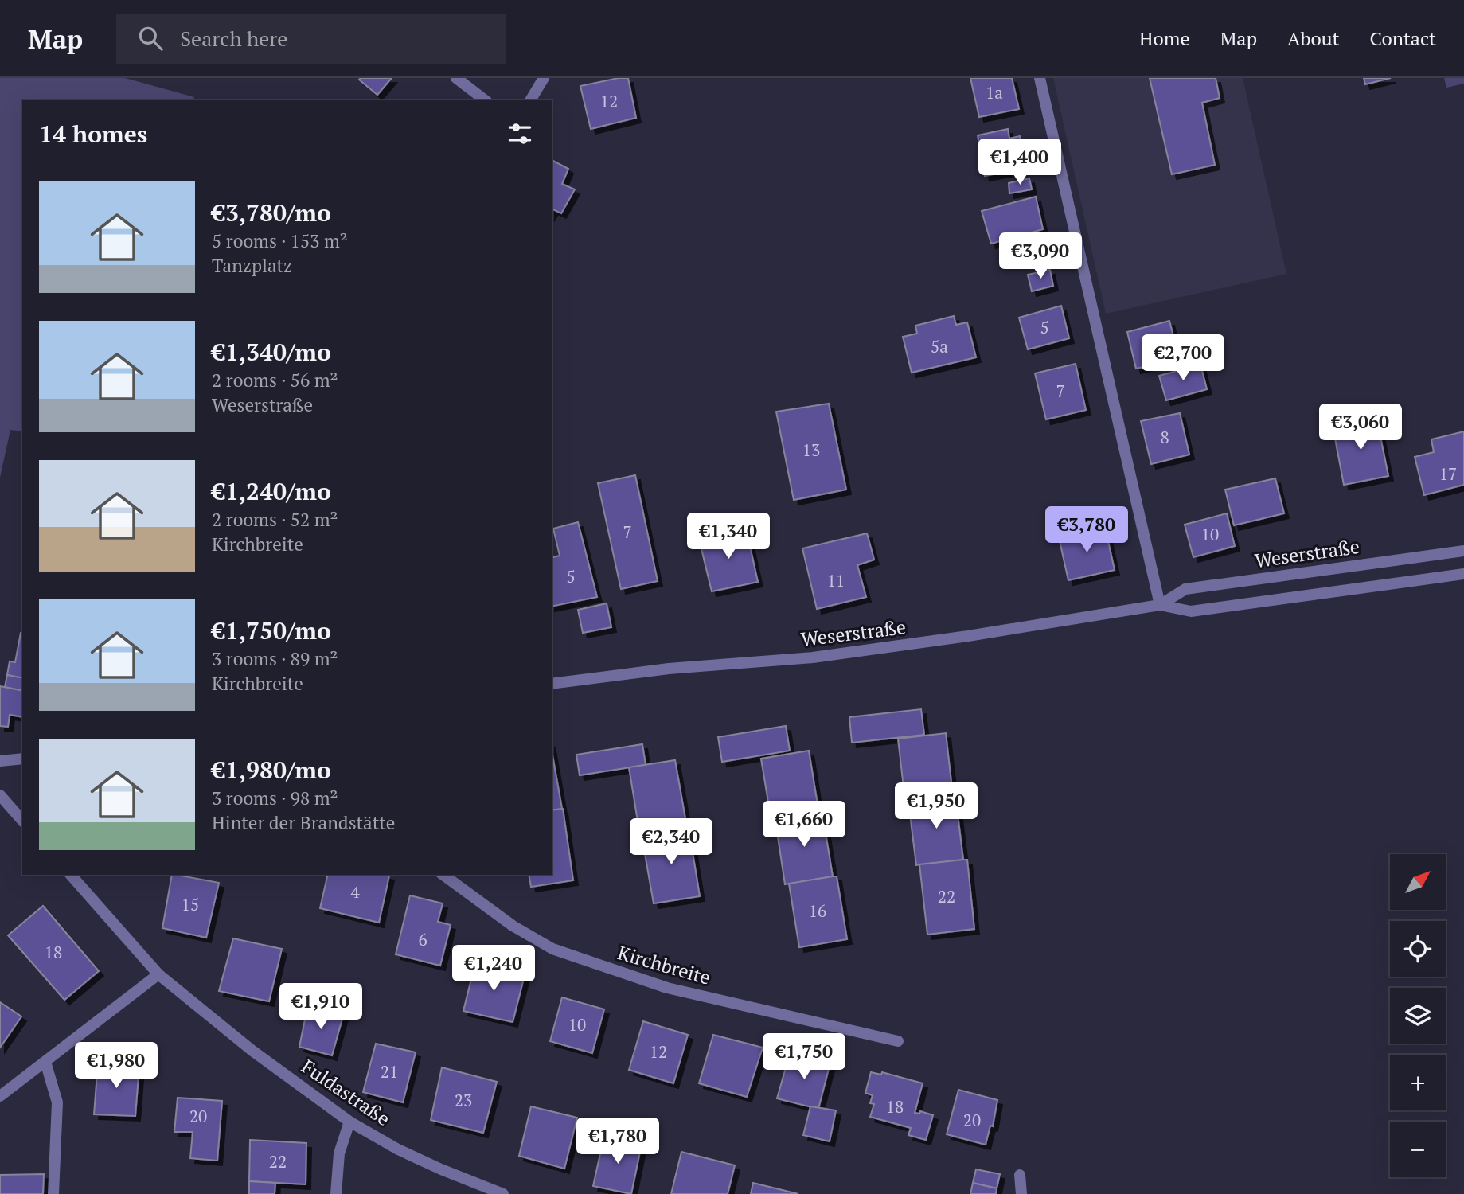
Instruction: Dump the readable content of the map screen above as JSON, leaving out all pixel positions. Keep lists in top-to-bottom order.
{
  "streets": {
    "street": ["Weserstraße", "Kirchbreite", "Fuldastraße"]
  },
  "house_numbers": [
    "1a",
    "12",
    "5",
    "5a",
    "7",
    "8",
    "13",
    "17",
    "7",
    "10",
    "5",
    "11",
    "4",
    "22",
    "15",
    "16",
    "6",
    "18",
    "10",
    "12",
    "21",
    "23",
    "18",
    "20",
    "20",
    "22"
  ],
  "north": "top right",
  "page": {
    "header": "Map",
    "search": "Search here",
    "nav": [
      "Home",
      "Map",
      "About",
      "Contact"
    ],
    "heading": "14 homes",
    "price": [
      "€1,400",
      "€3,090",
      "€2,700",
      "€3,060",
      "€3,780",
      "€1,340",
      "€1,950",
      "€1,660",
      "€2,340",
      "€1,240",
      "€1,910",
      "€1,750",
      "€1,980",
      "€1,780"
    ],
    "list": [
      {
        "name": "€3,780/mo",
        "note": "5 rooms · 153 m² · Tanzplatz"
      },
      {
        "name": "€1,340/mo",
        "note": "2 rooms · 56 m² · Weserstraße"
      },
      {
        "name": "€1,240/mo",
        "note": "2 rooms · 52 m² · Kirchbreite"
      },
      {
        "name": "€1,750/mo",
        "note": "3 rooms · 89 m² · Kirchbreite"
      },
      {
        "name": "€1,980/mo",
        "note": "3 rooms · 98 m² · Hinter der Brandstätte"
      }
    ],
    "map_buttons": ["+", "−"]
  }
}
